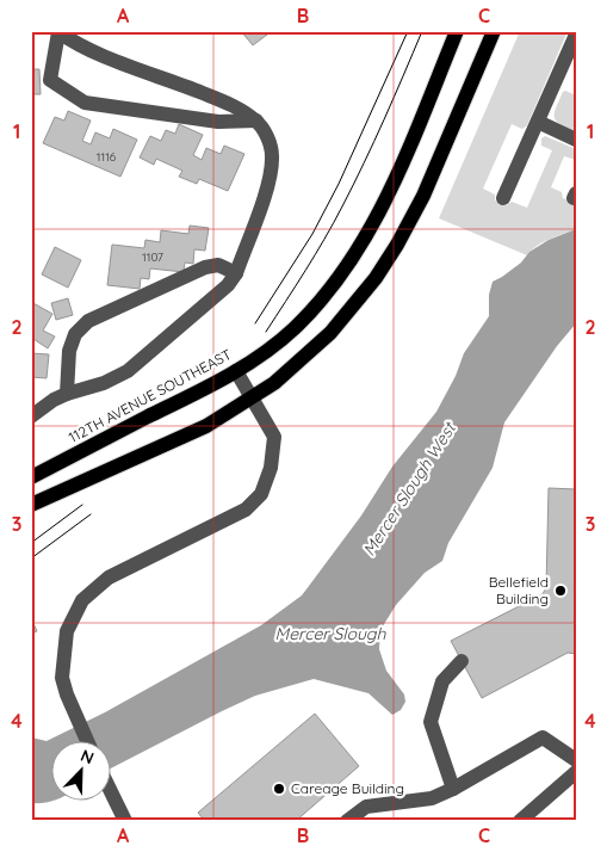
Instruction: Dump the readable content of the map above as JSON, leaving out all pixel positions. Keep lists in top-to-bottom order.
{
  "streets": {
    "main road": ["112TH AVENUE SOUTHEAST"]
  },
  "water": ["Mercer Slough West", "Mercer Slough"],
  "places": ["Bellefield Building", "Careage Building"],
  "house_numbers": ["1116", "1107"],
  "north": "top right",
  "grid": {
    "columns": ["A", "B", "C"],
    "rows": [
      "1",
      "2",
      "3",
      "4"
    ]
  }
}
